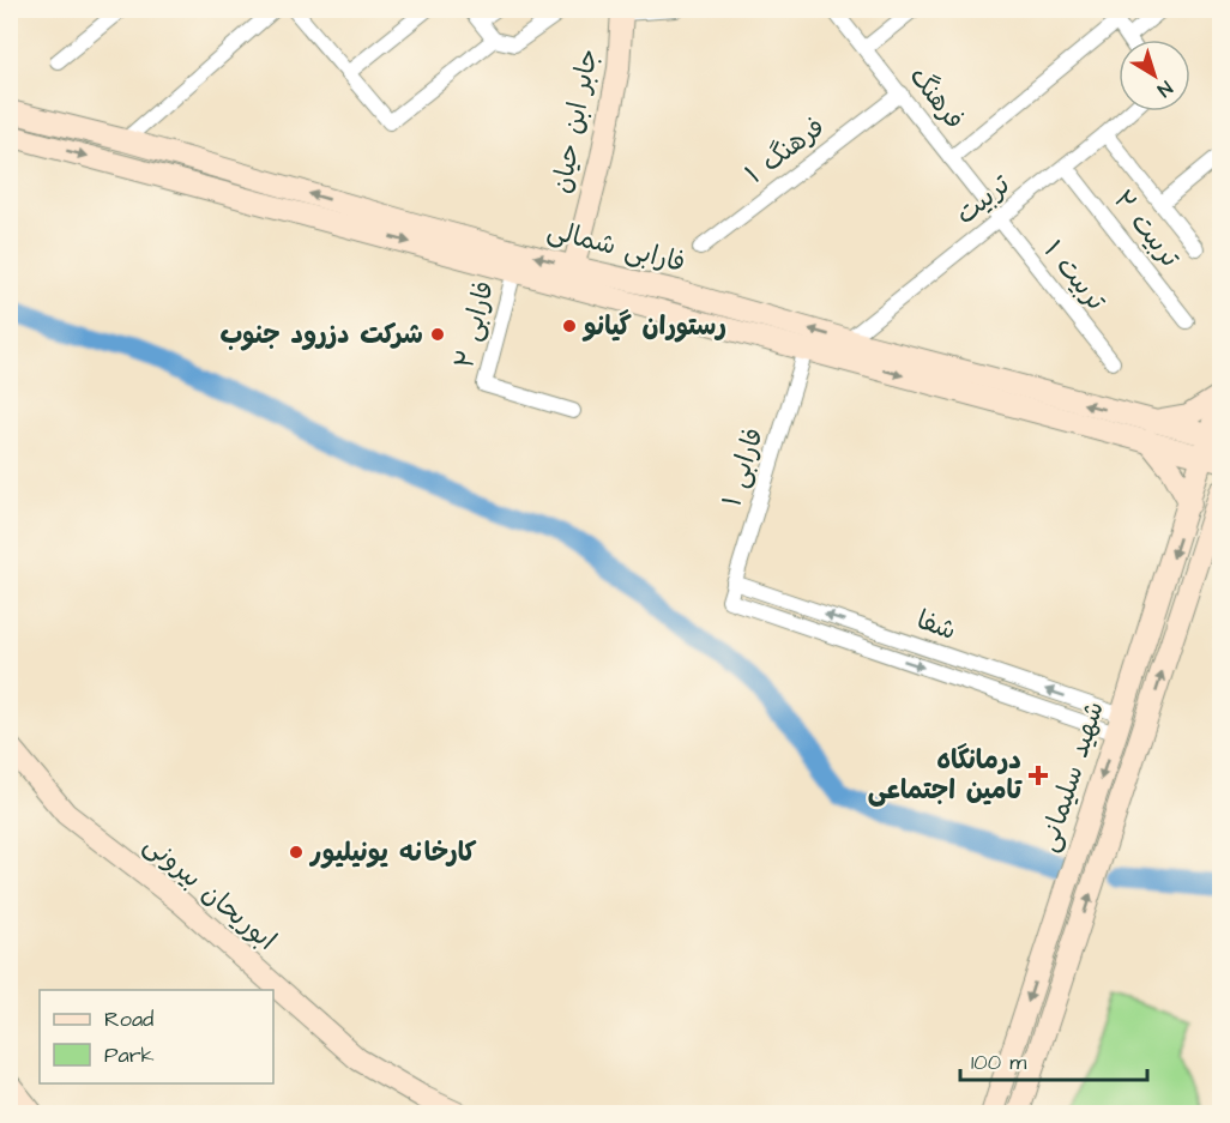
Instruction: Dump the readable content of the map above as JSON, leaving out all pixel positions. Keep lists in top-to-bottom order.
{
  "streets": {
    "street": [
      "فرهنگ",
      "جابر ابن حیان",
      "فرهنگ ۱",
      "تربیت",
      "تربیت ۲",
      "فارابی شمالی",
      "تربیت ۱",
      "فارابی ۲",
      "فارابی ۱",
      "شفا",
      "شهید سلیمانی",
      "ابوریحان بیرونی"
    ]
  },
  "crossings": [
    ["فرهنگ", "فرهنگ ۱"],
    ["فرهنگ", "تربیت"],
    ["فرهنگ", "تربیت ۱"],
    ["جابر ابن حیان", "فارابی شمالی"],
    ["تربیت", "تربیت ۲"],
    ["تربیت", "فارابی شمالی"],
    ["تربیت", "تربیت ۱"],
    ["فارابی شمالی", "فارابی ۲"],
    ["فارابی شمالی", "فارابی ۱"],
    ["فارابی شمالی", "شهید سلیمانی"],
    ["فارابی ۱", "شفا"],
    ["شفا", "شهید سلیمانی"]
  ],
  "places": {
    "other": ["رستوران گیانو", "شرکت دزرود جنوب", "کارخانه یونیلیور"],
    "health": ["درمانگاه تامین اجتماعی"]
  },
  "legend": ["Road", "Park"],
  "scale_bar": "100 m",
  "north": "bottom right"
}
